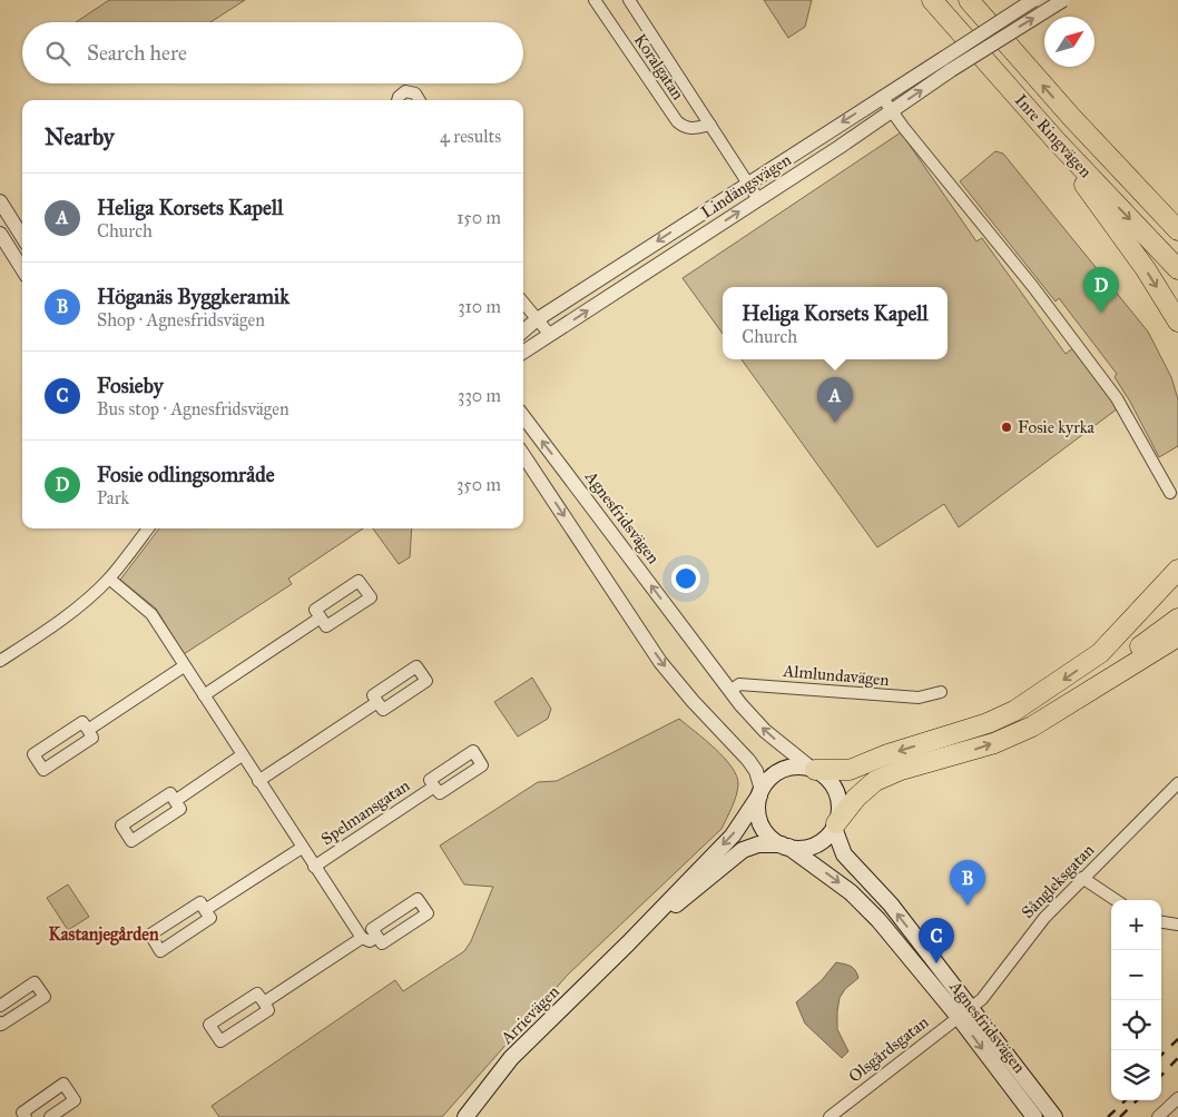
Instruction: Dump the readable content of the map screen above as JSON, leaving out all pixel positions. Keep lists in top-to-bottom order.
{
  "streets": {
    "highway": ["Inre Ringvägen"],
    "main road": ["Agnesfridsvägen", "Arrievägen"],
    "street": [
      "Koralgatan",
      "Lindängsvägen",
      "Almlundavägen",
      "Spelmansgatan",
      "Sångleksgatan",
      "Olsgårdsgatan"
    ]
  },
  "crossings": [
    ["Koralgatan", "Lindängsvägen"],
    ["Agnesfridsvägen", "Almlundavägen"],
    ["Agnesfridsvägen", "Sångleksgatan"],
    ["Agnesfridsvägen", "Arrievägen"],
    ["Agnesfridsvägen", "Olsgårdsgatan"],
    ["Sångleksgatan", "Olsgårdsgatan"]
  ],
  "districts": ["Kastanjegården"],
  "places": ["Fosie kyrka"],
  "north": "top right",
  "page": {
    "search": "Search here",
    "heading": ["Nearby", "4 results"],
    "list": [
      {
        "mark": "A",
        "name": "Heliga Korsets Kapell",
        "note": "Church",
        "value": "150 m"
      },
      {
        "mark": "B",
        "name": "Höganäs Byggkeramik",
        "note": "Shop · Agnesfridsvägen",
        "value": "310 m"
      },
      {
        "mark": "C",
        "name": "Fosieby",
        "note": "Bus stop · Agnesfridsvägen",
        "value": "330 m"
      },
      {
        "mark": "D",
        "name": "Fosie odlingsområde",
        "note": "Park",
        "value": "350 m"
      }
    ],
    "pins": [
      "D",
      "A",
      "B",
      "C"
    ],
    "popup": ["Heliga Korsets Kapell", "Church"],
    "map_buttons": ["+", "−"]
  }
}
